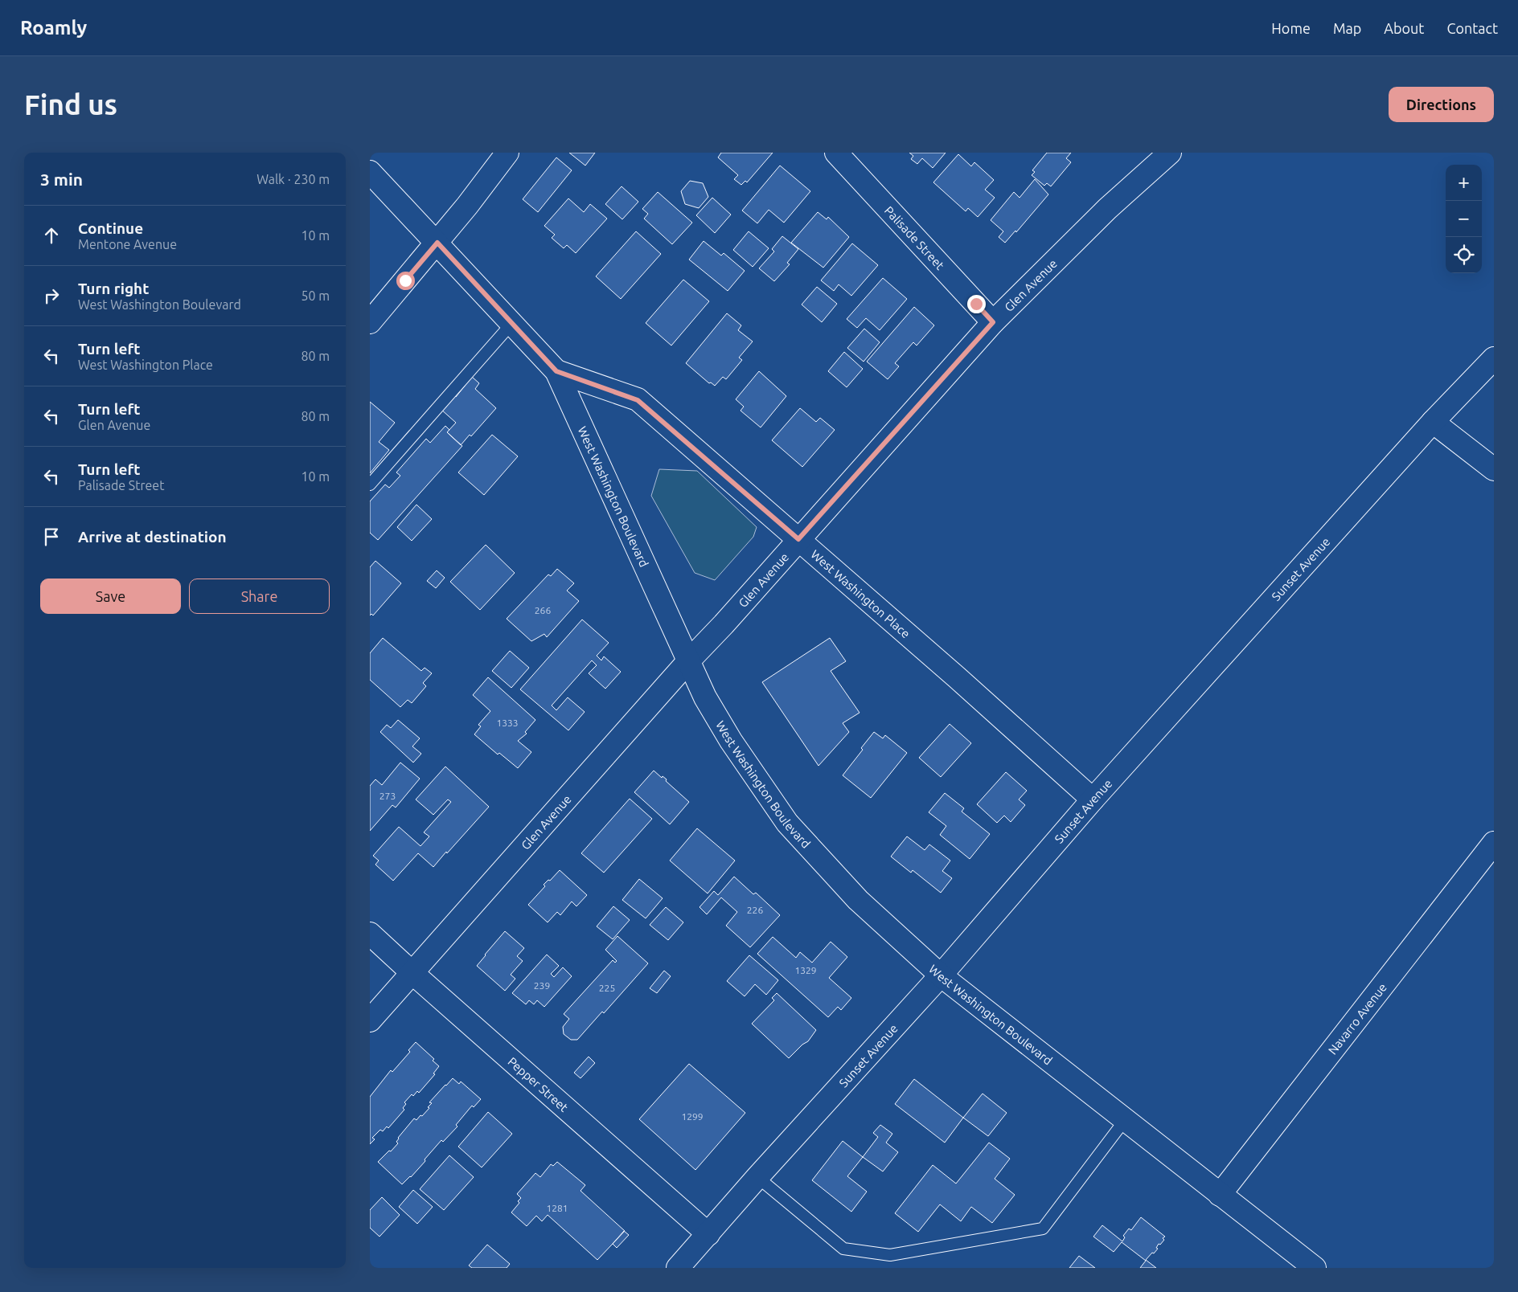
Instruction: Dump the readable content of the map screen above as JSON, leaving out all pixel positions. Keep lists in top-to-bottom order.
{
  "streets": {
    "street": [
      "Palisade Street",
      "Glen Avenue",
      "West Washington Boulevard",
      "Sunset Avenue",
      "West Washington Place",
      "Navarro Avenue",
      "Pepper Street"
    ]
  },
  "crossings": [
    ["Palisade Street", "Glen Avenue"],
    ["Glen Avenue", "West Washington Boulevard"],
    ["Glen Avenue", "West Washington Place"],
    ["Glen Avenue", "Pepper Street"],
    ["West Washington Boulevard", "Sunset Avenue"],
    ["West Washington Boulevard", "West Washington Place"],
    ["West Washington Boulevard", "Navarro Avenue"],
    ["Sunset Avenue", "West Washington Place"],
    ["Sunset Avenue", "Pepper Street"]
  ],
  "house_numbers": [
    "266",
    "1333",
    "273",
    "226",
    "1329",
    "239",
    "225",
    "1299",
    "1281"
  ],
  "page": {
    "header": "Roamly",
    "nav": [
      "Home",
      "Map",
      "About",
      "Contact"
    ],
    "buttons": [
      "Directions",
      ["Save", "Share"]
    ],
    "title": "Find us",
    "heading": ["3 min", "Walk · 230 m"],
    "map_buttons": ["+", "−"],
    "list": [
      ["Continue", "Mentone Avenue", "10 m"],
      ["Turn right", "West Washington Boulevard", "50 m"],
      ["Turn left", "West Washington Place", "80 m"],
      ["Turn left", "Glen Avenue", "80 m"],
      ["Turn left", "Palisade Street", "10 m"],
      "Arrive at destination"
    ]
  }
}
